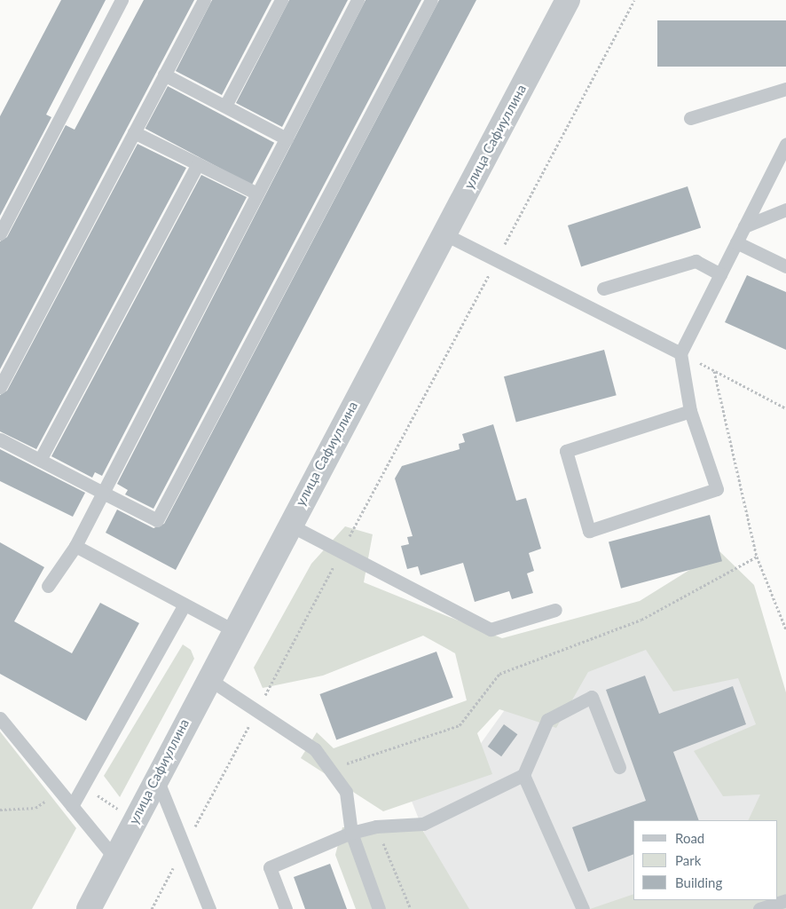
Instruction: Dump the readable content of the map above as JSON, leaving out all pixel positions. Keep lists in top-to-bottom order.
{
  "streets": {
    "street": ["улица Сафиуллина"]
  },
  "legend": ["Road", "Park", "Building"]
}
